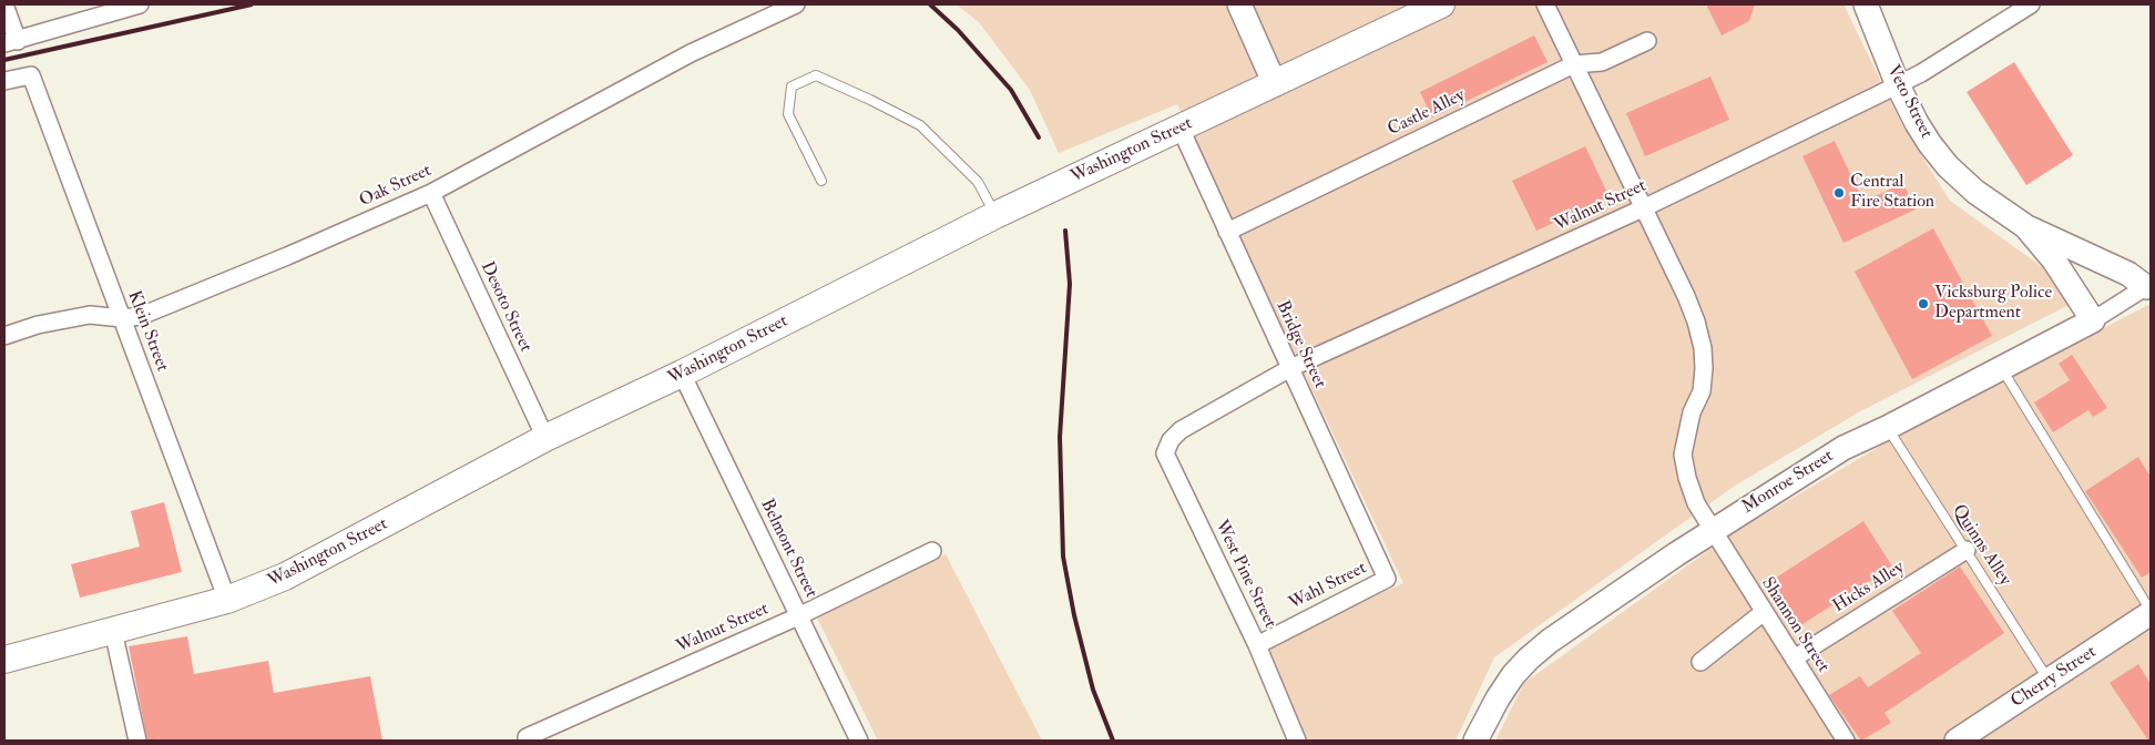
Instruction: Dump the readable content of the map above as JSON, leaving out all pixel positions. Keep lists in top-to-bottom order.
{
  "streets": {
    "main road": ["Washington Street"],
    "street": [
      "Veto Street",
      "Castle Alley",
      "Oak Street",
      "Walnut Street",
      "Desoto Street",
      "Klein Street",
      "Bridge Street",
      "Monroe Street",
      "Belmont Street",
      "West Pine Street",
      "Wahl Street",
      "Hicks Alley",
      "Shannon Street",
      "Cherry Street"
    ],
    "lane": ["Quinns Alley"]
  },
  "crossings": [
    ["Veto Street", "Walnut Street"],
    ["Veto Street", "Monroe Street"],
    ["Castle Alley", "Bridge Street"],
    ["Castle Alley", "Shannon Street"],
    ["Washington Street", "Desoto Street"],
    ["Washington Street", "Klein Street"],
    ["Washington Street", "Bridge Street"],
    ["Washington Street", "Belmont Street"],
    ["Oak Street", "Desoto Street"],
    ["Oak Street", "Klein Street"],
    ["Walnut Street", "Bridge Street"],
    ["Walnut Street", "Belmont Street"],
    ["Walnut Street", "West Pine Street"],
    ["Walnut Street", "Shannon Street"],
    ["Bridge Street", "Wahl Street"],
    ["Monroe Street", "Quinns Alley"],
    ["Monroe Street", "Shannon Street"],
    ["Quinns Alley", "Hicks Alley"],
    ["Quinns Alley", "Cherry Street"],
    ["West Pine Street", "Wahl Street"],
    ["Hicks Alley", "Shannon Street"]
  ],
  "places": ["Central Fire Station", "Vicksburg Police Department"]
}
